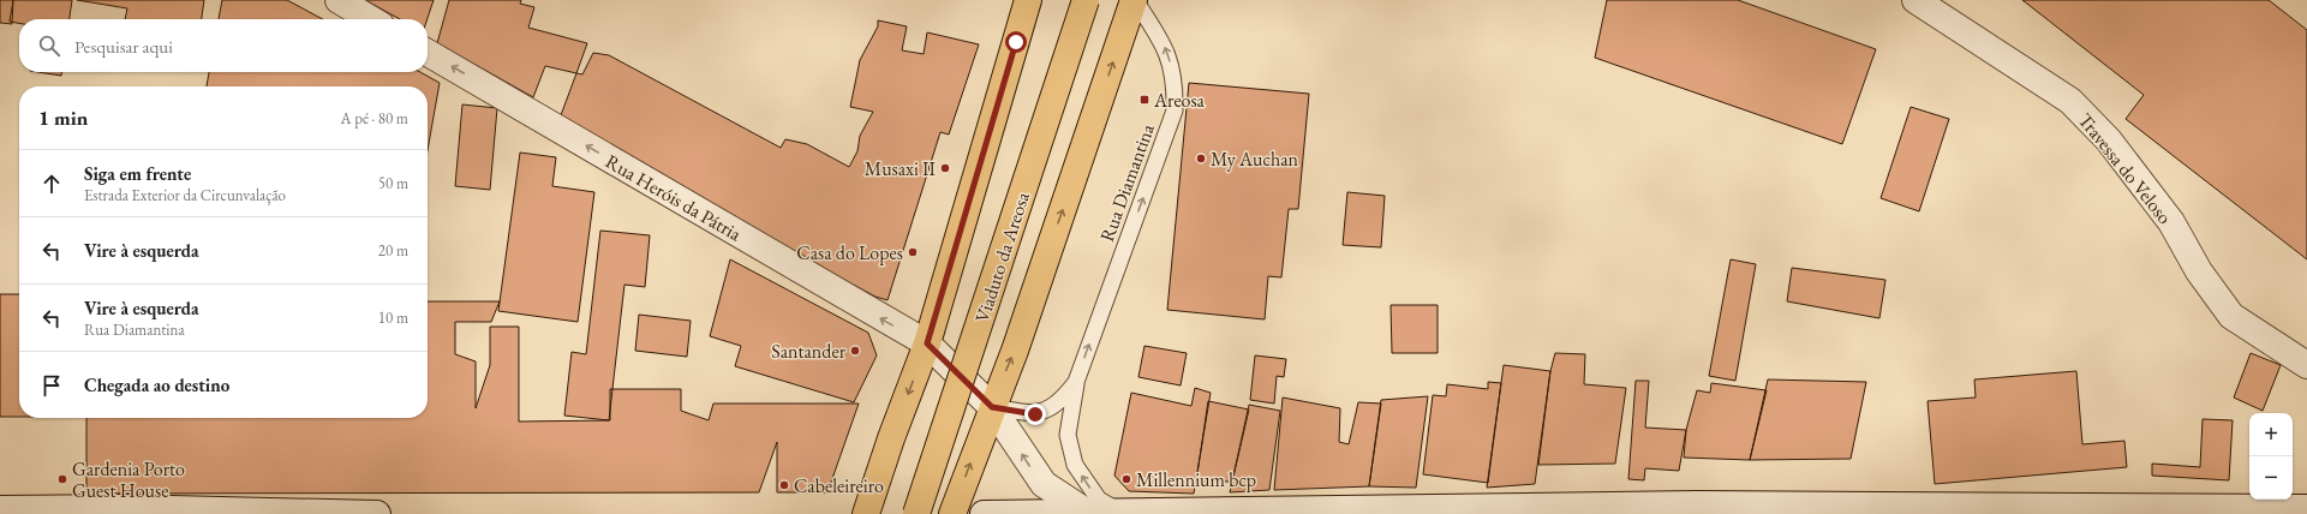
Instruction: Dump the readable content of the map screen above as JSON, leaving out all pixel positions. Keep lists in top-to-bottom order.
{
  "streets": {
    "main road": ["Travessa do Veloso", "Rua Heróis da Pátria", "Viaduto da Areosa"],
    "lane": ["Rua Diamantina"]
  },
  "crossings": [
    ["Rua Diamantina", "Rua Heróis da Pátria"]
  ],
  "one_way": ["Rua Diamantina", "Rua Heróis da Pátria"],
  "places": {
    "transit": ["Areosa"],
    "other": [
      "My Auchan",
      "Musaxi II",
      "Casa do Lopes",
      "Santander",
      "Gardenia Porto Guest House",
      "Millennium bcp",
      "Cabeleireiro"
    ]
  },
  "page": {
    "search": "Pesquisar aqui",
    "heading": ["1 min", "A pé · 80 m"],
    "list": [
      ["Siga em frente", "Estrada Exterior da Circunvalação", "50 m"],
      ["Vire à esquerda", "20 m"],
      ["Vire à esquerda", "Rua Diamantina", "10 m"],
      "Chegada ao destino"
    ],
    "map_buttons": ["+", "−"]
  }
}
